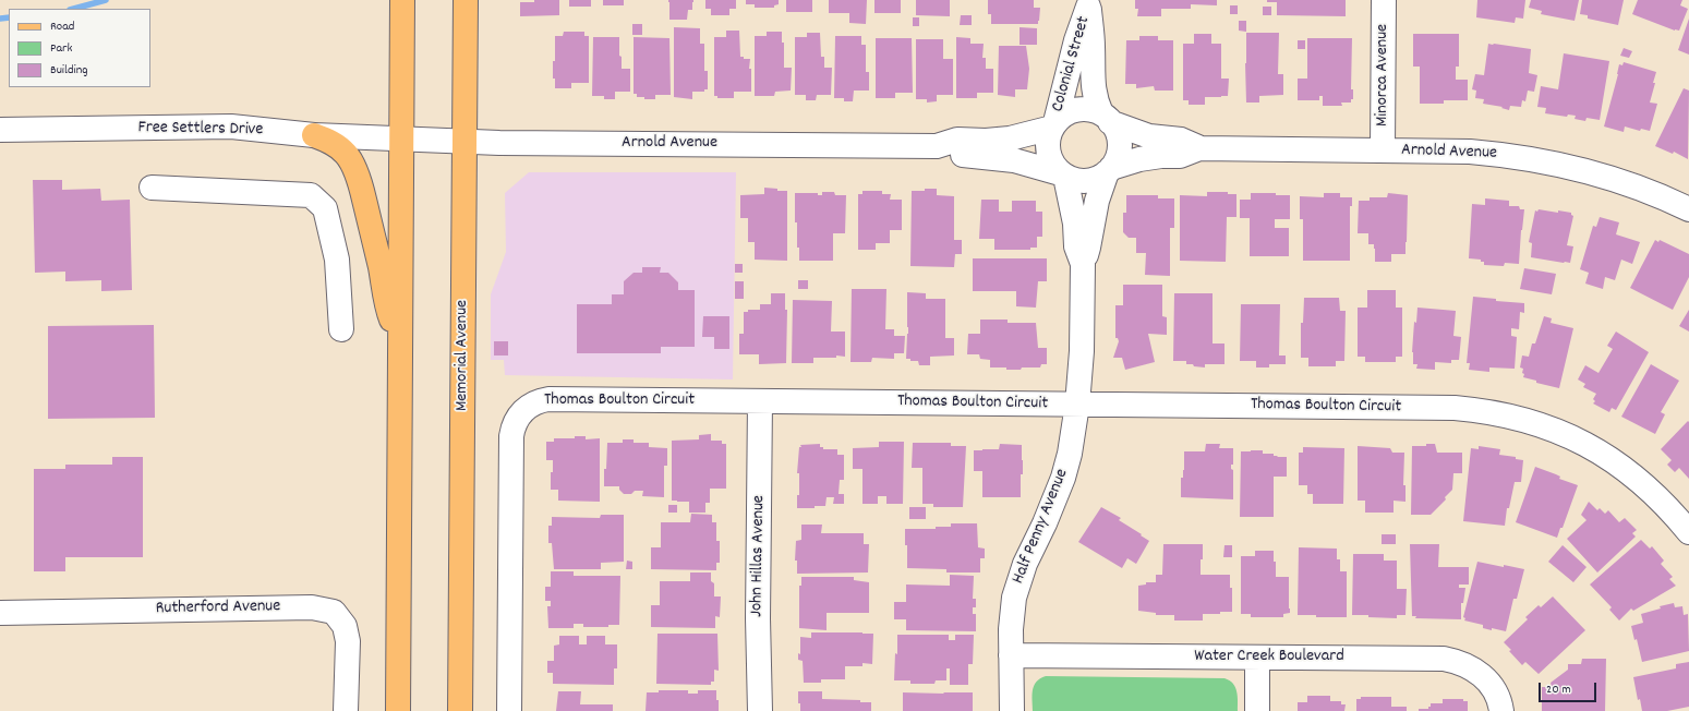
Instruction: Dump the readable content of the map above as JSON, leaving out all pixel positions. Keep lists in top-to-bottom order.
{
  "streets": {
    "main road": ["Memorial Avenue"],
    "street": [
      "Colonial Street",
      "Minorca Avenue",
      "Free Settlers Drive",
      "Arnold Avenue",
      "Thomas Boulton Circuit",
      "Half Penny Avenue",
      "John Hillas Avenue",
      "Rutherford Avenue",
      "Water Creek Boulevard"
    ]
  },
  "crossings": [
    ["Colonial Street", "Arnold Avenue"],
    ["Colonial Street", "Half Penny Avenue"],
    ["Minorca Avenue", "Arnold Avenue"],
    ["Free Settlers Drive", "Arnold Avenue"],
    ["Arnold Avenue", "Memorial Avenue"],
    ["Arnold Avenue", "Half Penny Avenue"],
    ["Thomas Boulton Circuit", "Half Penny Avenue"],
    ["Thomas Boulton Circuit", "John Hillas Avenue"],
    ["Half Penny Avenue", "Water Creek Boulevard"]
  ],
  "legend": ["Road", "Park", "Building"],
  "scale_bar": "20 m"
}
